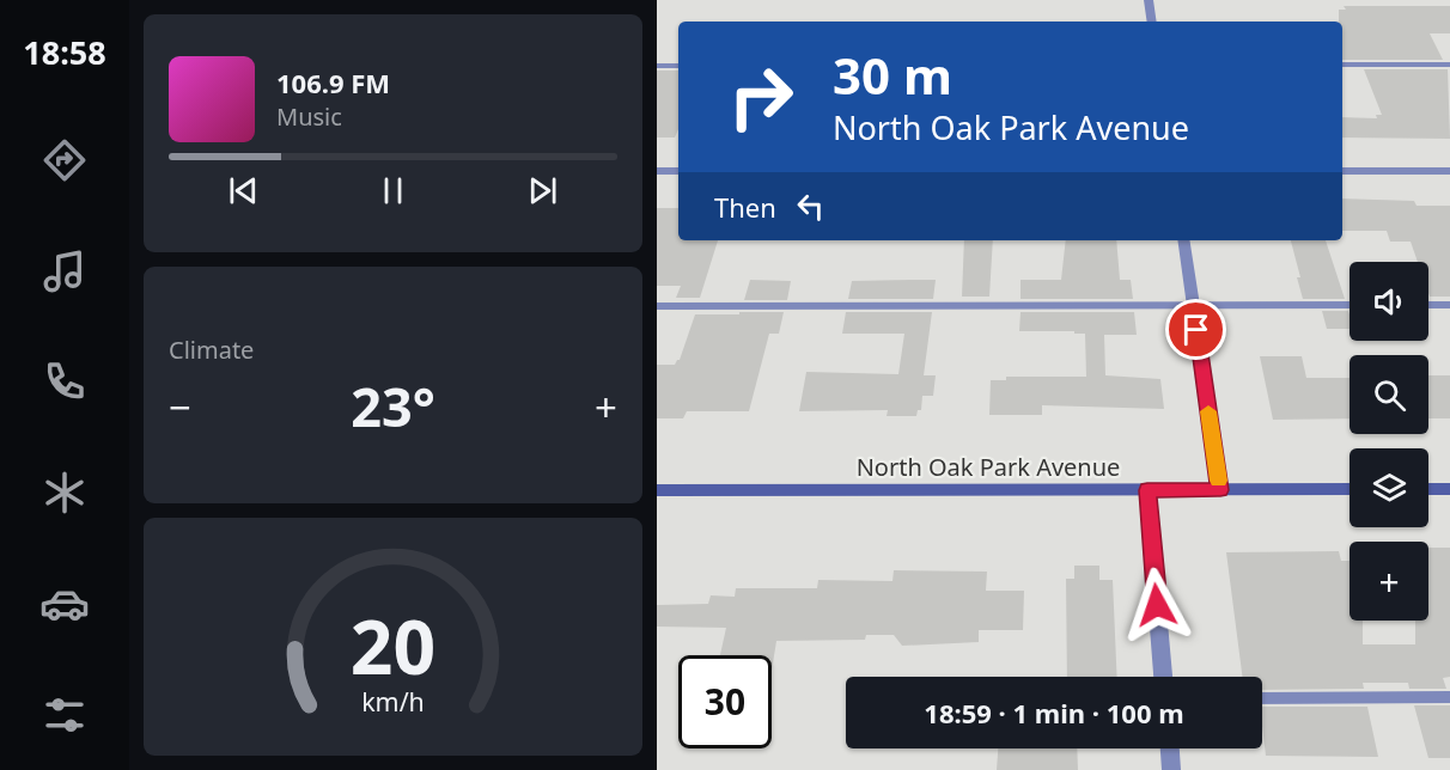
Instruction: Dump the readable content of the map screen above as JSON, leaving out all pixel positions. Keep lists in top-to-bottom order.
{
  "streets": {
    "street": ["North Oak Park Avenue"]
  },
  "page": {
    "tabs": "18:58",
    "turn": ["30 m", "North Oak Park Avenue"],
    "song": ["106.9 FM", "Music"],
    "then": "Then",
    "map_buttons": "+",
    "tile": "Climate",
    "heat": ["−", "23°", "+"],
    "limit": "30",
    "trip": "18:59 · 1 min · 100 m",
    "gauge": ["20", "km/h"]
  }
}
